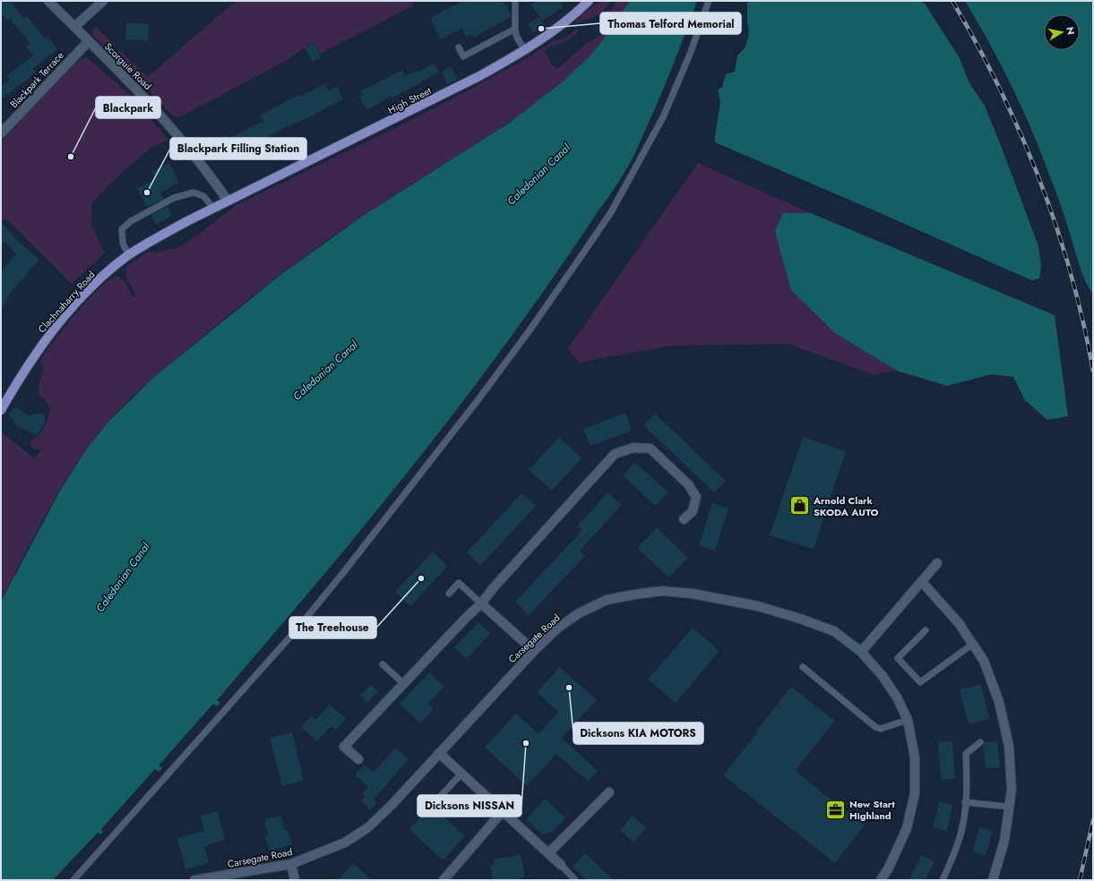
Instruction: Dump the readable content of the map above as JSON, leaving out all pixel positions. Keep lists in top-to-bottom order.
{
  "streets": {
    "main road": ["High Street", "Clachnaharry Road"],
    "street": ["Scorguie Road", "Blackpark Terrace", "Carsegate Road"]
  },
  "crossings": [
    ["Scorguie Road", "Blackpark Terrace"],
    ["Scorguie Road", "High Street"],
    ["Scorguie Road", "Clachnaharry Road"],
    ["High Street", "Clachnaharry Road"]
  ],
  "water": ["Caledonian Canal"],
  "places": {
    "other": [
      "Thomas Telford Memorial",
      "Blackpark",
      "Blackpark Filling Station",
      "The Treehouse",
      "Dicksons KIA MOTORS",
      "Dicksons NISSAN"
    ],
    "shop": ["Arnold Clark SKODA AUTO"],
    "office": ["New Start Highland"]
  },
  "north": "right"
}
